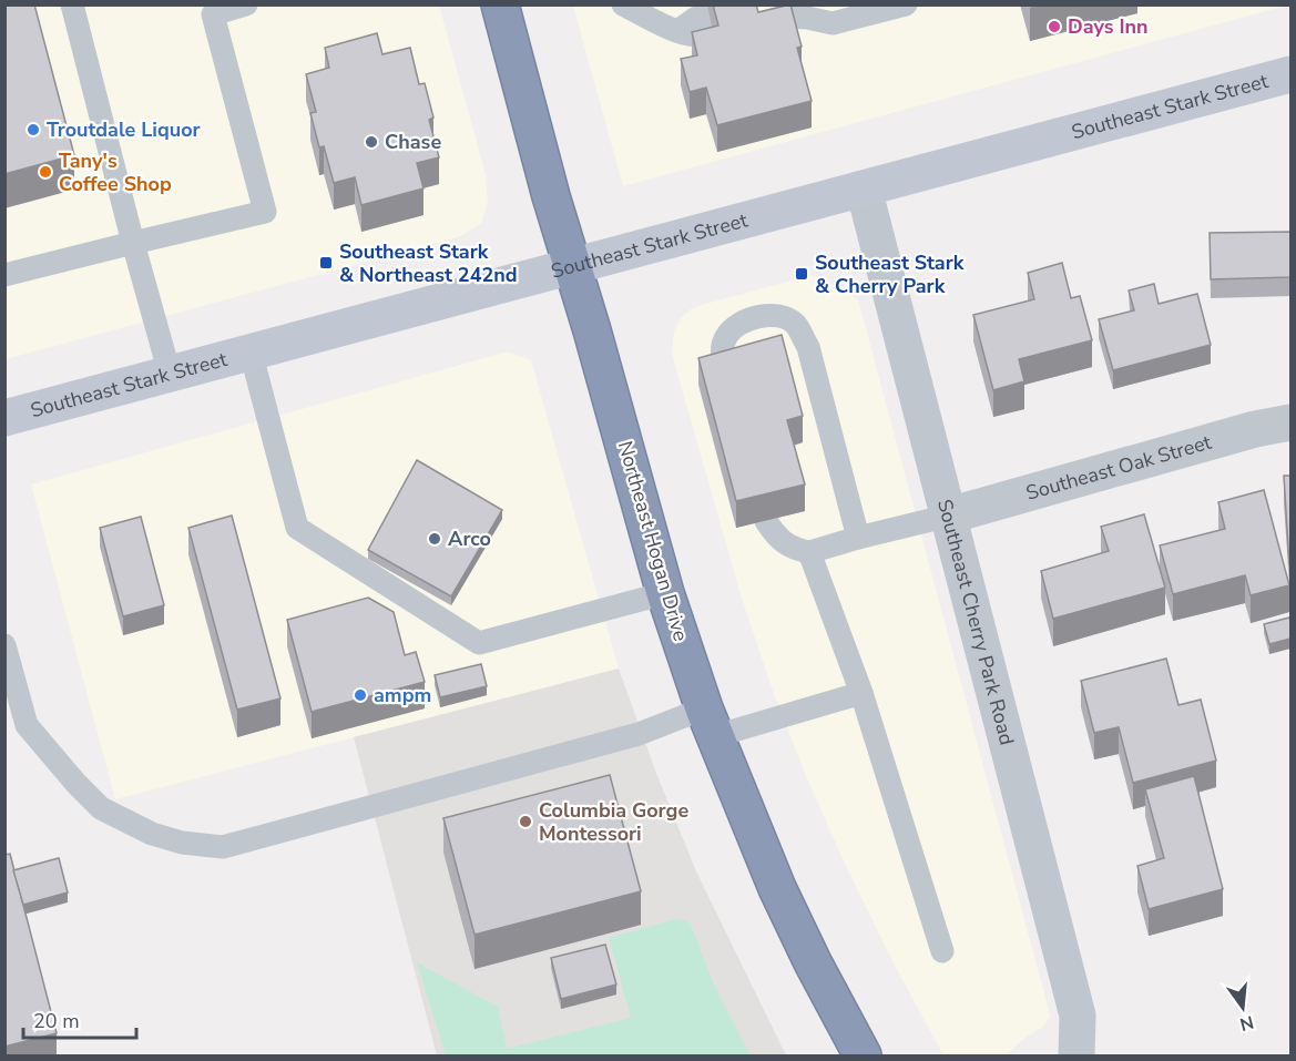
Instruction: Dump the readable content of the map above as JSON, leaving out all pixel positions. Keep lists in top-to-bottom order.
{
  "streets": {
    "highway": ["Northeast Hogan Drive"],
    "main road": ["Southeast Stark Street"],
    "street": ["Southeast Oak Street", "Southeast Cherry Park Road"]
  },
  "crossings": [
    ["Southeast Stark Street", "Northeast Hogan Drive"],
    ["Southeast Stark Street", "Southeast Cherry Park Road"],
    ["Southeast Oak Street", "Southeast Cherry Park Road"]
  ],
  "places": {
    "other": [
      "Days Inn",
      "Troutdale Liquor",
      "Chase",
      "Tany's Coffee Shop",
      "Arco",
      "ampm",
      "Columbia Gorge Montessori"
    ],
    "transit": ["Southeast Stark & Northeast 242nd", "Southeast Stark & Cherry Park"]
  },
  "scale_bar": "20 m",
  "north": "bottom"
}
